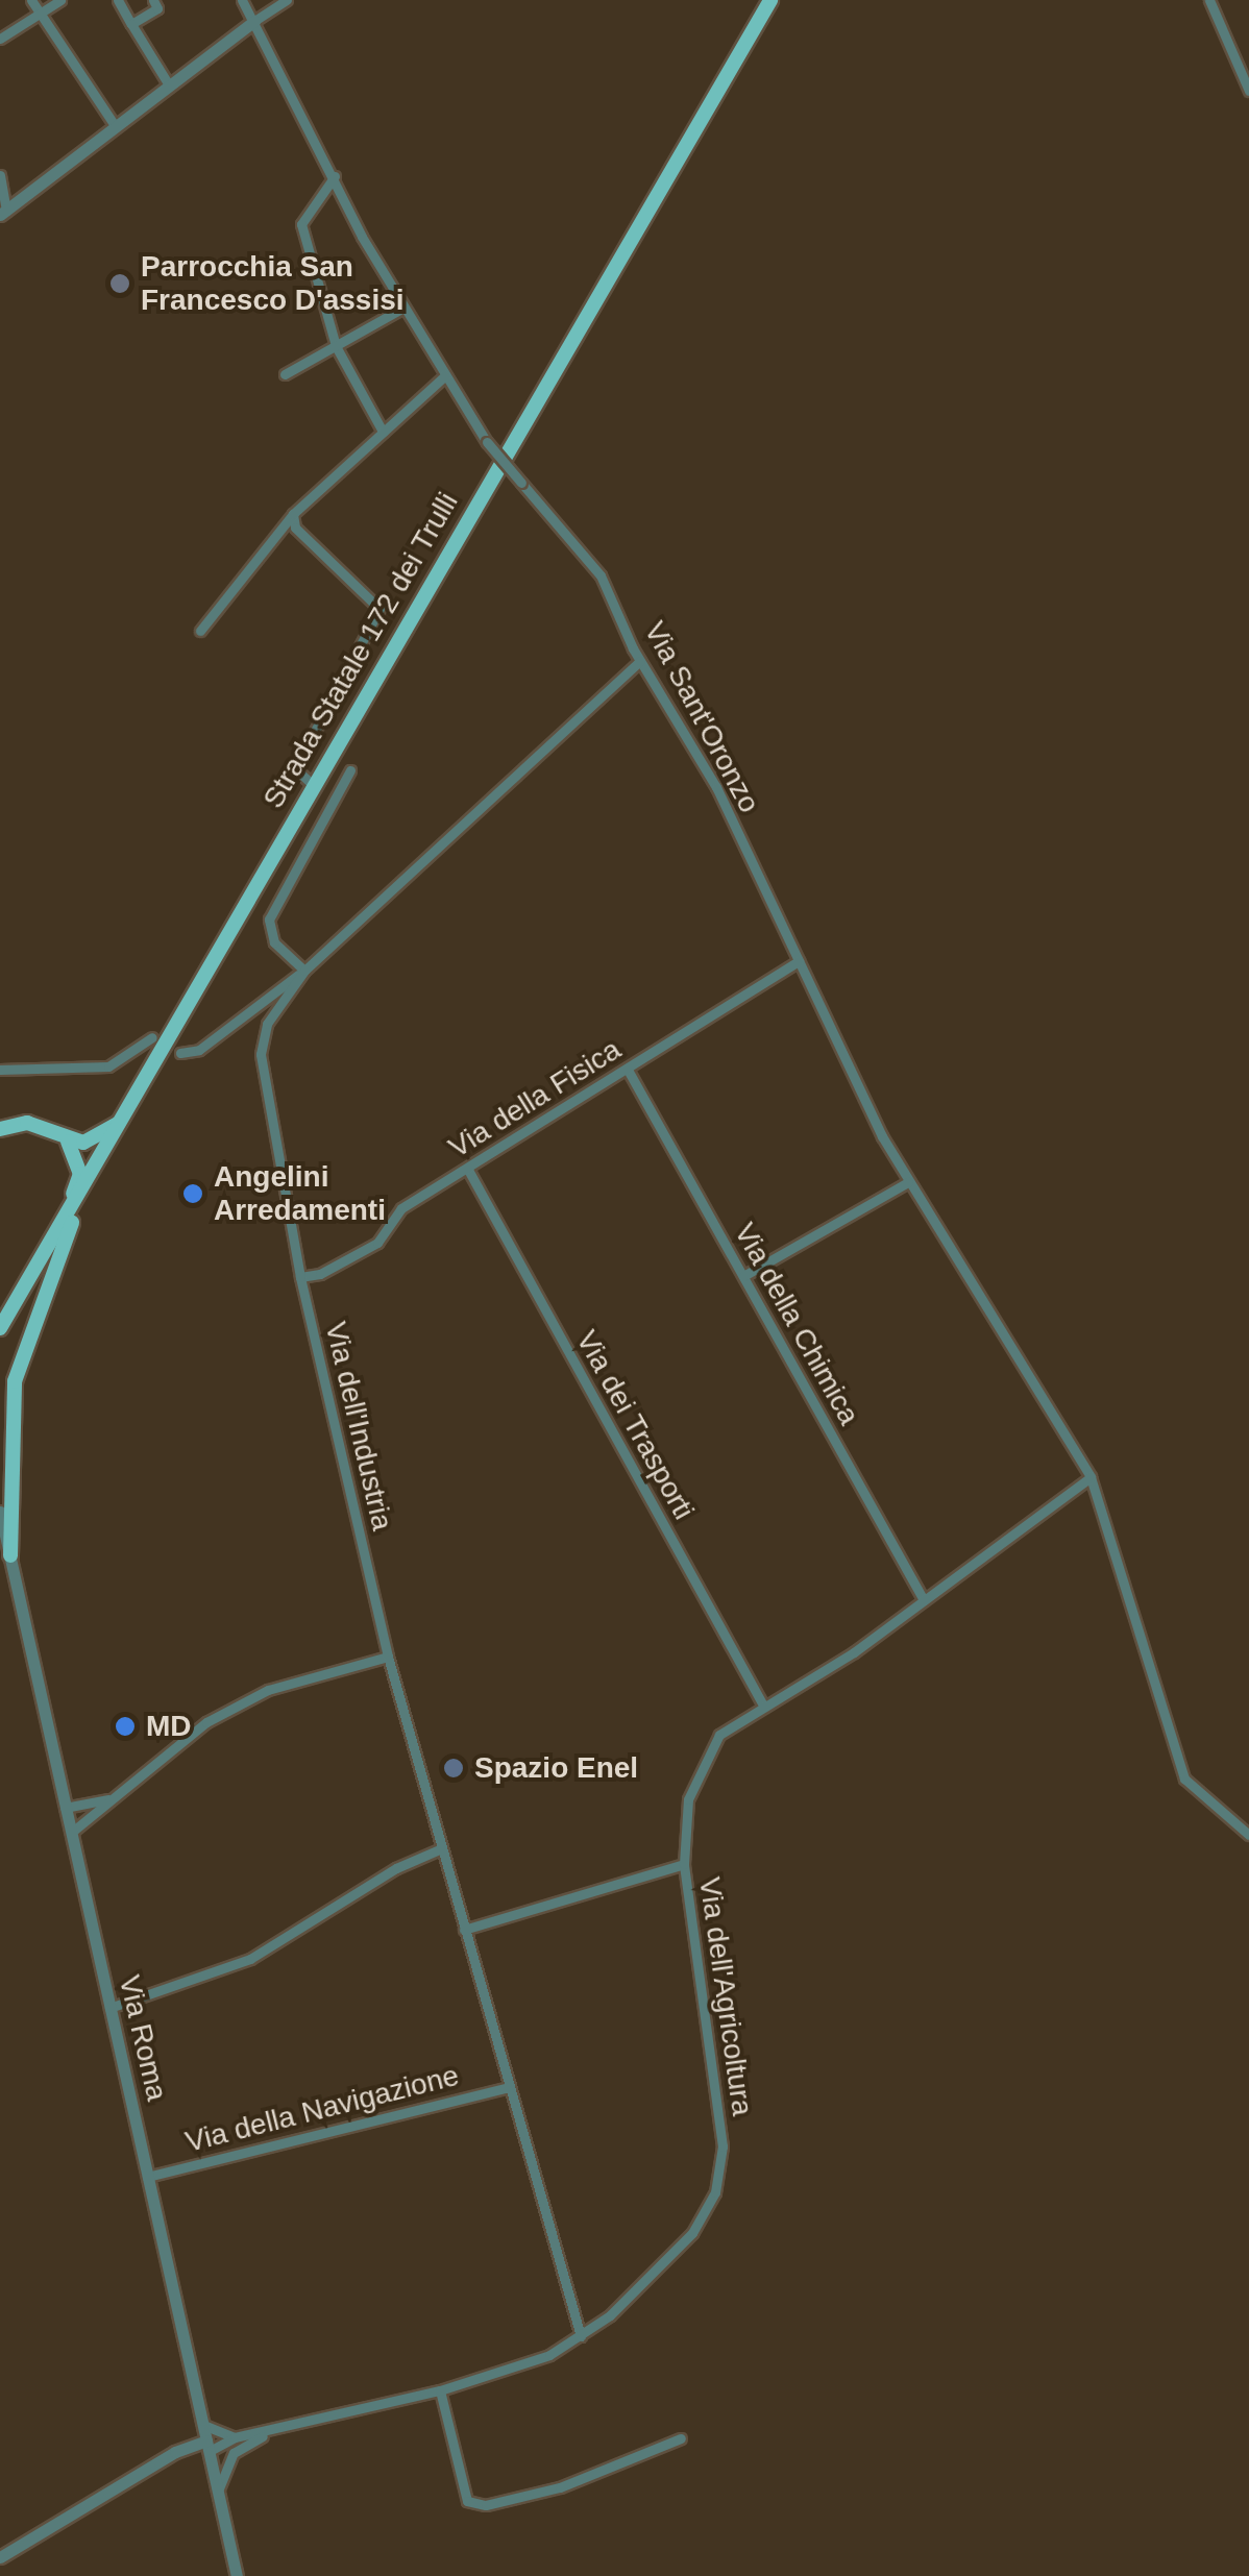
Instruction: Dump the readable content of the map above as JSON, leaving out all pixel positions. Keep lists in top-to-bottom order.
{
  "streets": {
    "main road": ["Strada Statale 172 dei Trulli"],
    "street": [
      "Via Sant'Oronzo",
      "Via della Fisica",
      "Via della Chimica",
      "Via dei Trasporti",
      "Via dell'Industria",
      "Via dell'Agricoltura",
      "Via Roma",
      "Via della Navigazione"
    ]
  },
  "crossings": [
    ["Via Sant'Oronzo", "Via della Fisica"],
    ["Via Sant'Oronzo", "Via dell'Industria"],
    ["Via Sant'Oronzo", "Via dell'Agricoltura"],
    ["Via della Fisica", "Via della Chimica"],
    ["Via della Fisica", "Via dei Trasporti"],
    ["Via della Fisica", "Via dell'Industria"],
    ["Via della Chimica", "Via dell'Agricoltura"],
    ["Via dei Trasporti", "Via dell'Agricoltura"],
    ["Via dell'Industria", "Via dell'Agricoltura"],
    ["Via dell'Industria", "Via della Navigazione"],
    ["Via dell'Agricoltura", "Via Roma"],
    ["Via Roma", "Via della Navigazione"]
  ],
  "places": [
    "Parrocchia San Francesco D'assisi",
    "Angelini Arredamenti",
    "MD",
    "Spazio Enel"
  ]
}
